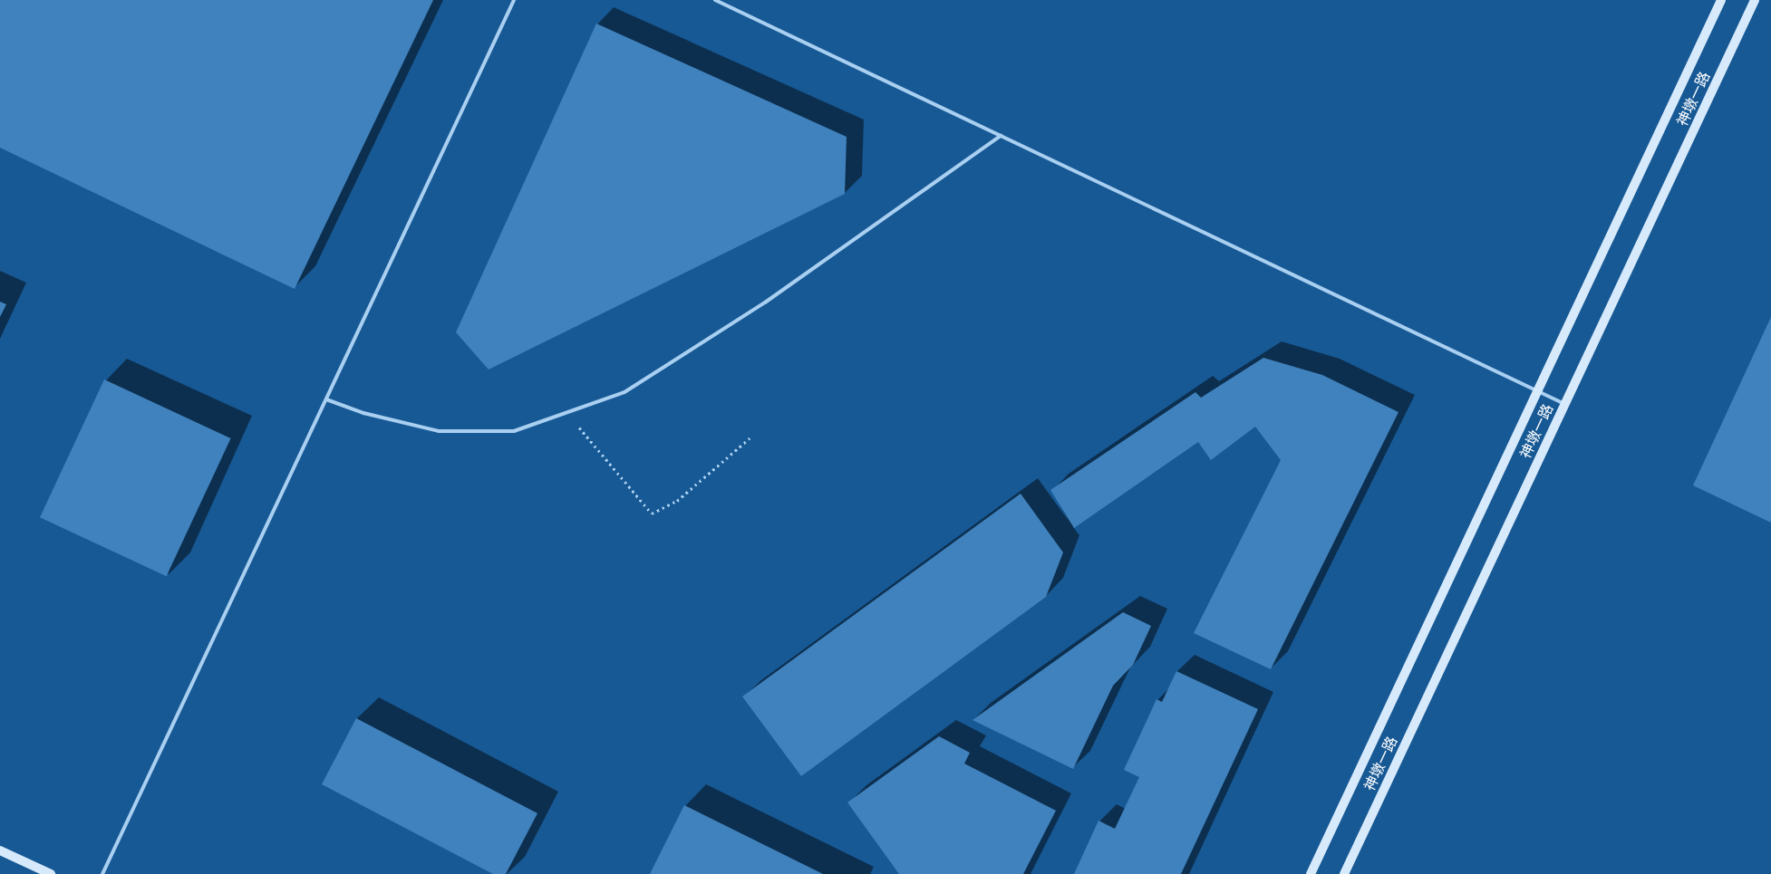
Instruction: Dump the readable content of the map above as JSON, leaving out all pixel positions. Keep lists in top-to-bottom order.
{
  "streets": {
    "main road": ["神墩一路"]
  }
}
